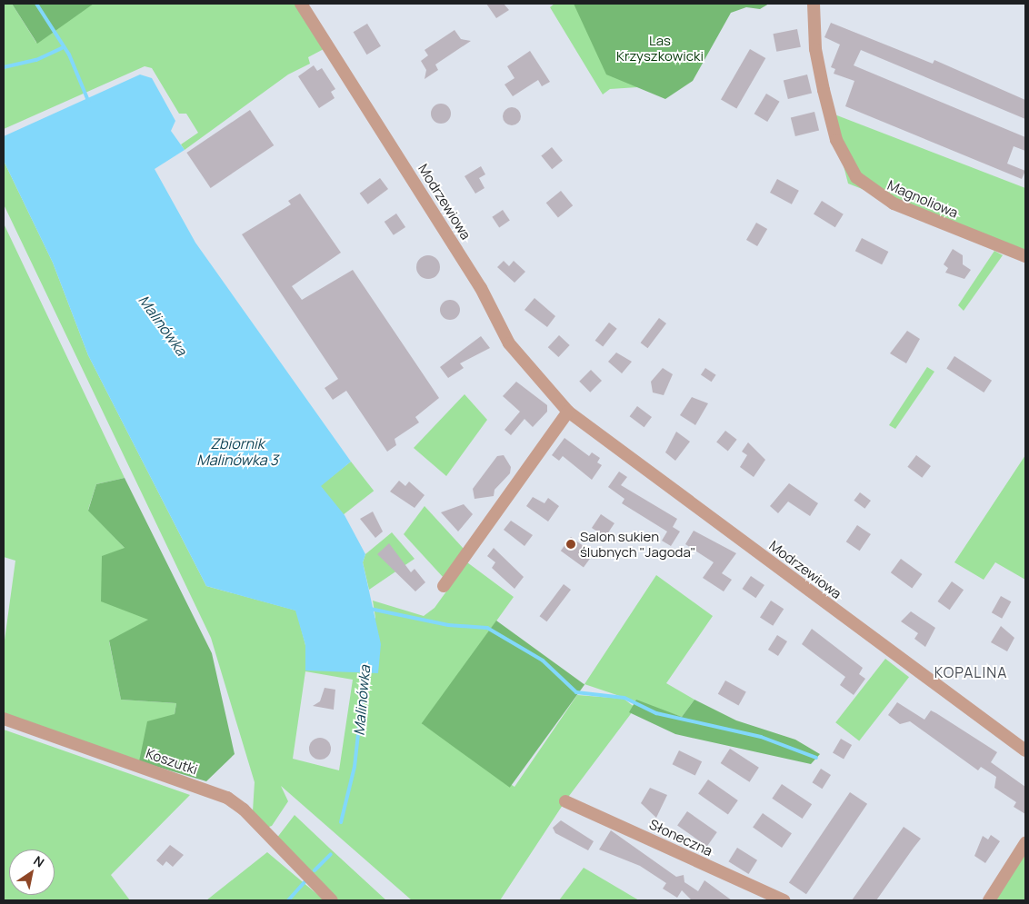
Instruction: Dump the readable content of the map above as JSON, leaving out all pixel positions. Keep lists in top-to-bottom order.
{
  "streets": {
    "street": [
      "Magnoliowa",
      "Modrzewiowa",
      "Koszutki",
      "Słoneczna"
    ]
  },
  "districts": ["KOPALINA"],
  "water": ["Malinówka", "Zbiornik Malinówka 3"],
  "parks": ["Las Krzyszkowicki"],
  "places": ["Salon sukien ślubnych \"Jagoda\""],
  "north": "top right"
}
